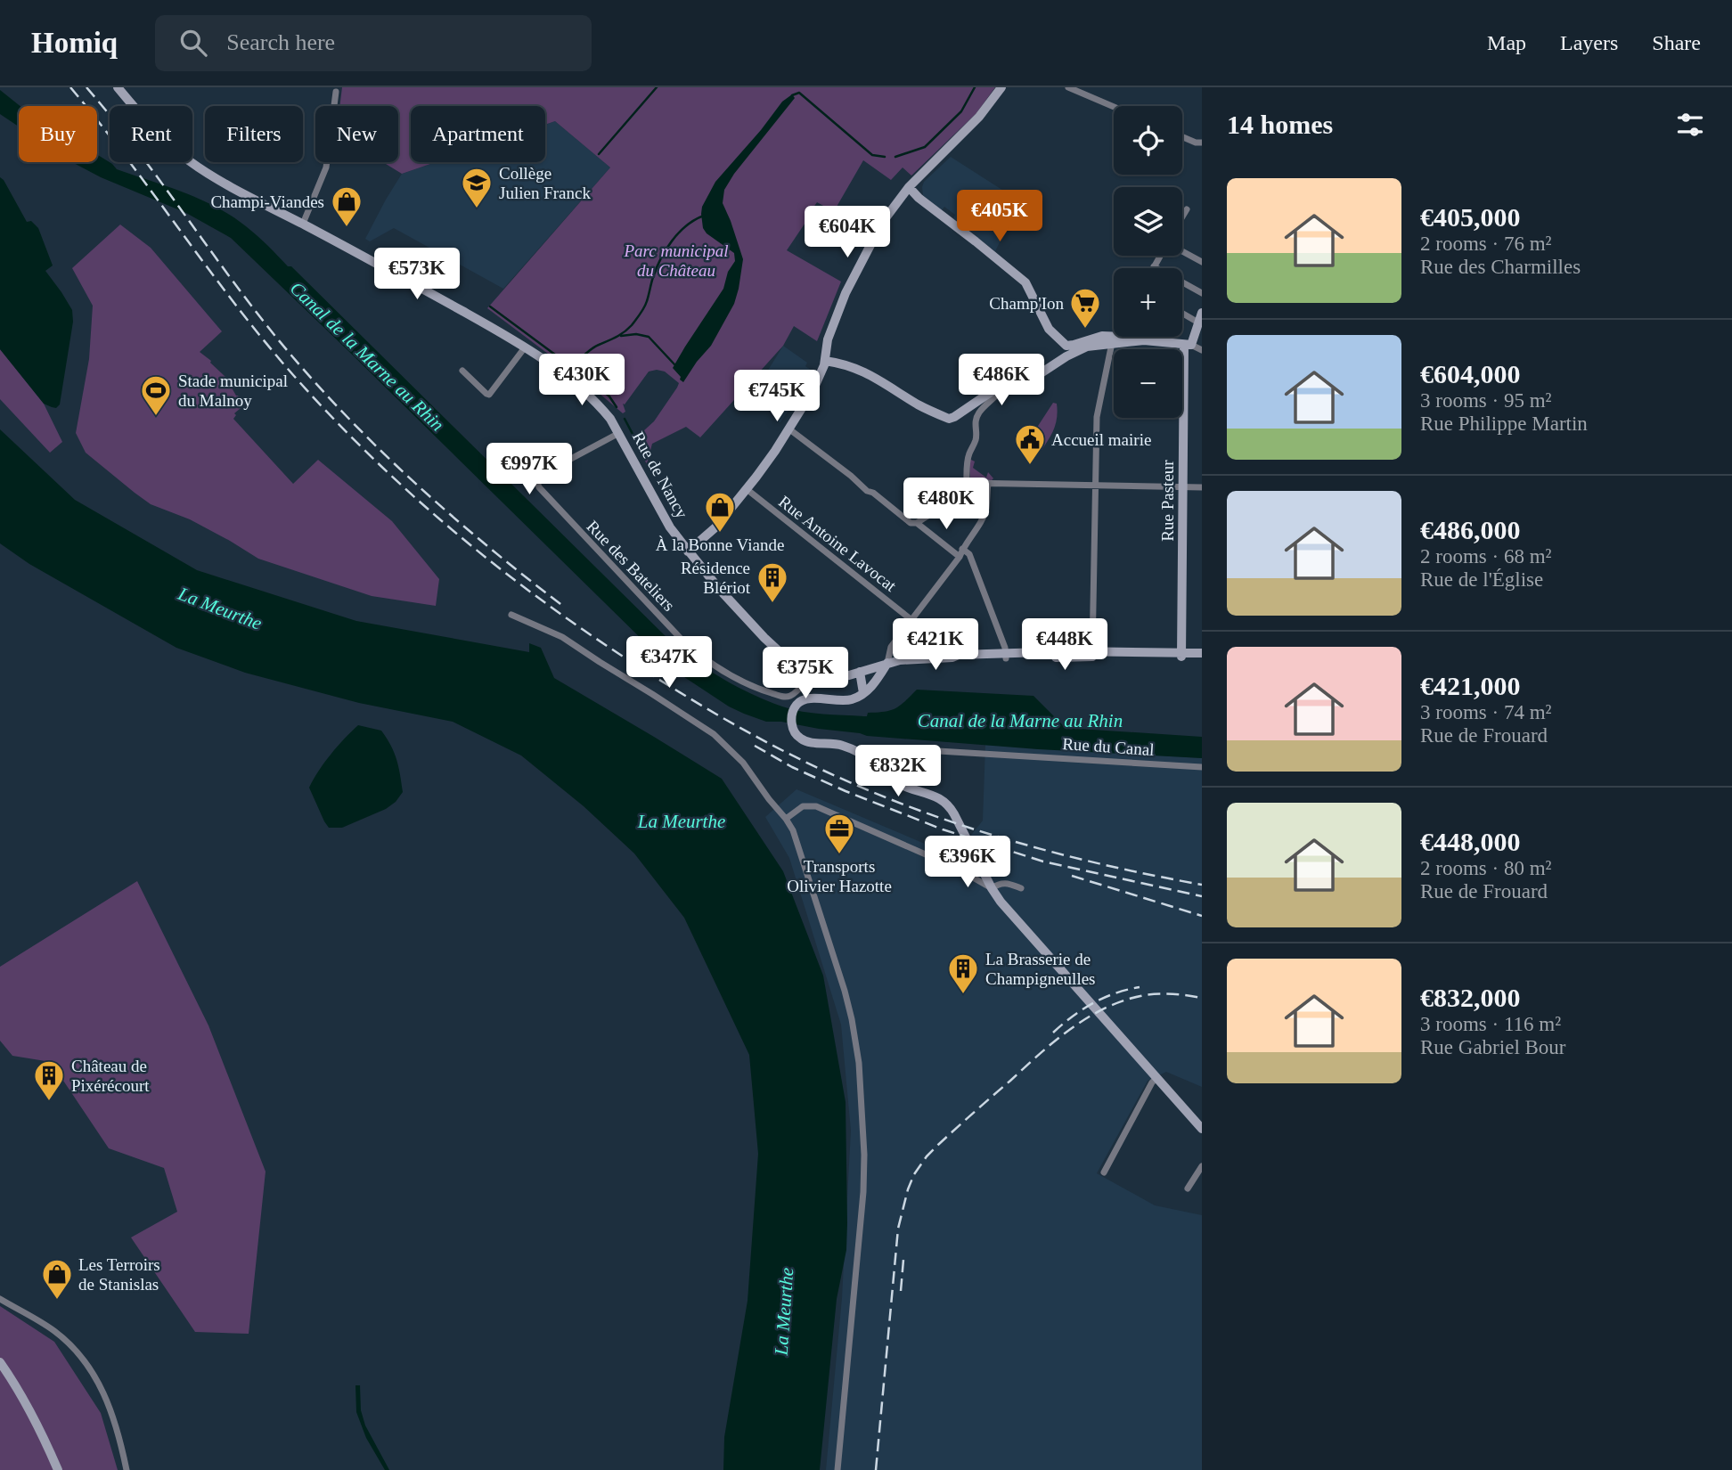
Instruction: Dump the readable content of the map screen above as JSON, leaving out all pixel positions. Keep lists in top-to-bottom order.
{
  "streets": {
    "main road": ["Rue de Nancy", "Rue Pasteur"],
    "street": ["Rue Antoine Lavocat", "Rue des Bateliers", "Rue du Canal"]
  },
  "crossings": [
    ["Rue de Nancy", "Rue des Bateliers"]
  ],
  "water": ["Canal de la Marne au Rhin", "La Meurthe"],
  "parks": ["Parc municipal du Château"],
  "places": {
    "school or university": ["Collège Julien Franck"],
    "shop": ["Champi-Viandes", "À la Bonne Viande", "Les Terroirs de Stanislas"],
    "supermarket": ["Champ'Ion"],
    "sports": ["Stade municipal du Malnoy"],
    "public building": ["Accueil mairie"],
    "building": ["Résidence Blériot", "La Brasserie de Champigneulles", "Château de Pixérécourt"],
    "office": ["Transports Olivier Hazotte"]
  },
  "page": {
    "header": "Homiq",
    "search": "Search here",
    "nav": ["Map", "Layers", "Share"],
    "heading": "14 homes",
    "map_buttons": ["+", "−"],
    "chip": [
      "Buy",
      "Rent",
      "Filters",
      "New",
      "Apartment"
    ],
    "list": [
      {
        "name": "€405,000",
        "note": "2 rooms · 76 m² · Rue des Charmilles"
      },
      {
        "name": "€604,000",
        "note": "3 rooms · 95 m² · Rue Philippe Martin"
      },
      {
        "name": "€486,000",
        "note": "2 rooms · 68 m² · Rue de l'Église"
      },
      {
        "name": "€421,000",
        "note": "3 rooms · 74 m² · Rue de Frouard"
      },
      {
        "name": "€448,000",
        "note": "2 rooms · 80 m² · Rue de Frouard"
      },
      {
        "name": "€832,000",
        "note": "3 rooms · 116 m² · Rue Gabriel Bour"
      }
    ],
    "price": [
      "€405K",
      "€604K",
      "€573K",
      "€430K",
      "€486K",
      "€745K",
      "€997K",
      "€480K",
      "€421K",
      "€448K",
      "€347K",
      "€375K",
      "€832K",
      "€396K"
    ]
  }
}
